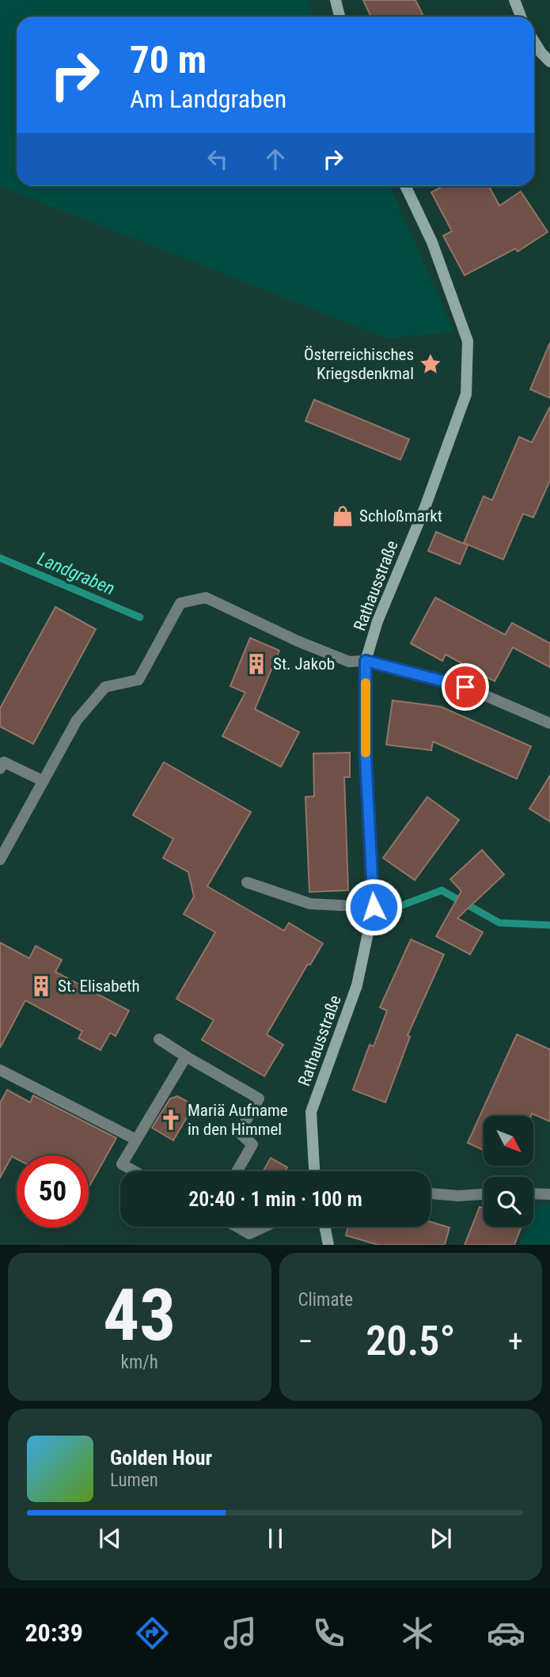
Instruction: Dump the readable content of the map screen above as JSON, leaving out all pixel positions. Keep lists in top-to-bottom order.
{
  "streets": {
    "main road": ["Rathausstraße"]
  },
  "water": ["Landgraben"],
  "places": {
    "place": ["Österreichisches Kriegsdenkmal"],
    "shop": ["Schloßmarkt"],
    "building": ["St. Jakob", "St. Elisabeth"],
    "church": ["Mariä Aufname in den Himmel"]
  },
  "north": "bottom right",
  "page": {
    "turn": ["70 m", "Am Landgraben"],
    "limit": "50",
    "trip": "20:40 · 1 min · 100 m",
    "tile": [
      ["43", "km/h"],
      "Climate"
    ],
    "heat": ["−", "20.5°", "+"],
    "song": ["Golden Hour", "Lumen"],
    "tabs": "20:39"
  }
}
